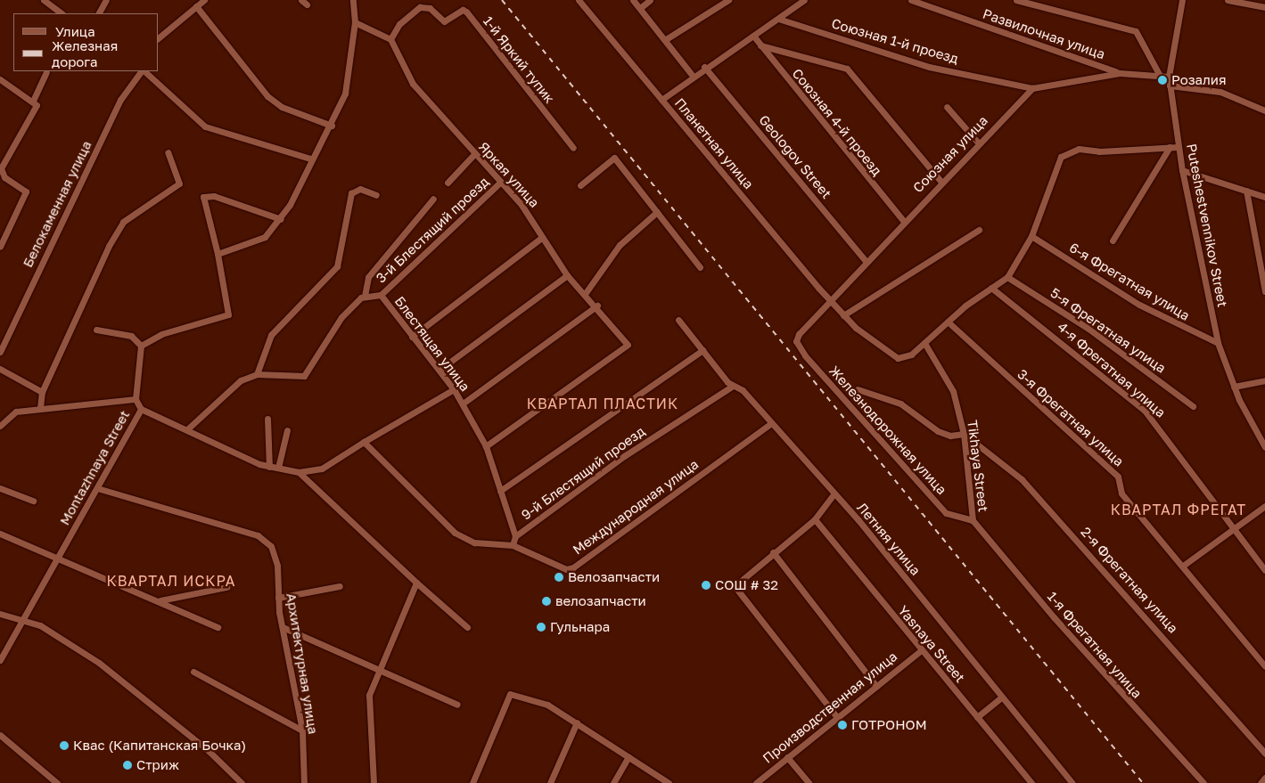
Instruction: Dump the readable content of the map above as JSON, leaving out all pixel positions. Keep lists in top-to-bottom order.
{
  "streets": {
    "street": [
      "Развилочная улица",
      "Союзная 1-й проезд",
      "1-й Яркий тупик",
      "Союзная 4-й проезд",
      "Планетная улица",
      "Союзная улица",
      "Geologov Street",
      "Яркая улица",
      "Белокаменная улица",
      "Puteshestvennikov Street",
      "3-й Блестящий проезд",
      "6-я Фрегатная улица",
      "5-я Фрегатная улица",
      "Блестящая улица",
      "4-я Фрегатная улица",
      "3-я Фрегатная улица",
      "Железнодорожная улица",
      "Tikhaya Street",
      "Montazhnaya Street",
      "9-й Блестящий проезд",
      "Международная улица",
      "Летняя улица",
      "2-я Фрегатная улица",
      "Yasnaya Street",
      "1-я Фрегатная улица",
      "Архитектурная улица",
      "Производственная улица"
    ]
  },
  "crossings": [
    ["Союзная 1-й проезд", "Союзная улица"],
    ["1-й Яркий тупик", "Яркая улица"],
    ["Союзная 4-й проезд", "Союзная улица"],
    ["Планетная улица", "Союзная улица"],
    ["Планетная улица", "Tikhaya Street"],
    ["Союзная улица", "Geologov Street"],
    ["Союзная улица", "Железнодорожная улица"],
    ["Яркая улица", "3-й Блестящий проезд"],
    ["Яркая улица", "Блестящая улица"],
    ["Puteshestvennikov Street", "6-я Фрегатная улица"],
    ["3-й Блестящий проезд", "Блестящая улица"],
    ["Блестящая улица", "9-й Блестящий проезд"],
    ["Железнодорожная улица", "Tikhaya Street"],
    ["Железнодорожная улица", "1-я Фрегатная улица"],
    ["Tikhaya Street", "2-я Фрегатная улица"],
    ["Tikhaya Street", "1-я Фрегатная улица"],
    ["Montazhnaya Street", "Архитектурная улица"],
    ["9-й Блестящий проезд", "Летняя улица"],
    ["Международная улица", "Летняя улица"],
    ["Yasnaya Street", "Производственная улица"]
  ],
  "districts": ["КВАРТАЛ ПЛАСТИК", "КВАРТАЛ ФРЕГАТ", "КВАРТАЛ ИСКРА"],
  "places": [
    "Розалия",
    "Велозапчасти",
    "СОШ # 32",
    "велозапчасти",
    "Гульнара",
    "ГОТРОНОМ",
    "Квас (Капитанская Бочка)",
    "Стриж"
  ],
  "legend": ["Улица", "Железная дорога"]
}
